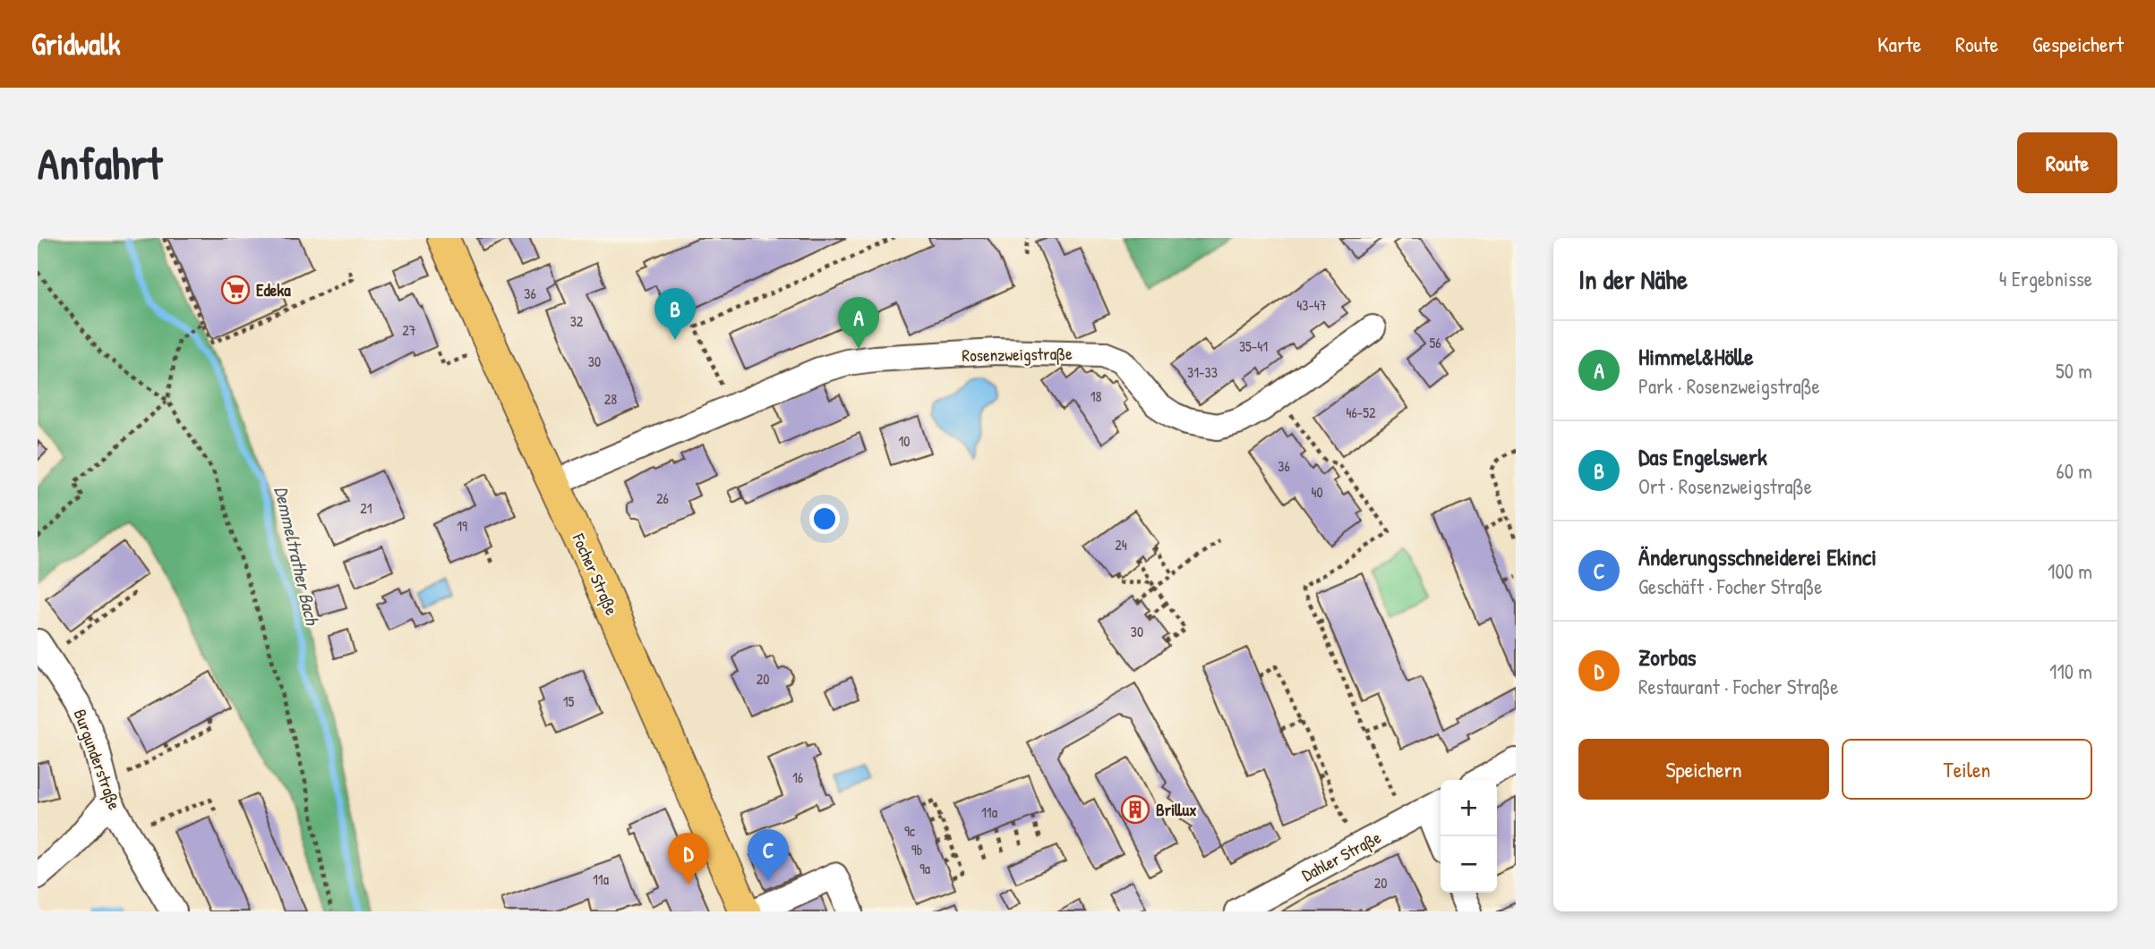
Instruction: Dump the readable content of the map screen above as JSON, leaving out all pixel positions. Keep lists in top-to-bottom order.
{
  "streets": {
    "main road": ["Focher Straße"],
    "street": ["Rosenzweigstraße", "Burgunderstraße", "Dahler Straße"]
  },
  "crossings": [
    ["Rosenzweigstraße", "Focher Straße"]
  ],
  "water": ["Demmeltrather Bach"],
  "places": {
    "supermarket": ["Edeka"],
    "building": ["Brillux"]
  },
  "house_numbers": [
    "36",
    "43-47",
    "32",
    "27",
    "56",
    "35-41",
    "30",
    "31-33",
    "18",
    "28",
    "46-52",
    "10",
    "36",
    "40",
    "26",
    "21",
    "19",
    "24",
    "30",
    "20",
    "15",
    "16",
    "11a",
    "9c",
    "9b",
    "9a",
    "11a",
    "20"
  ],
  "page": {
    "header": "Gridwalk",
    "nav": ["Karte", "Route", "Gespeichert"],
    "buttons": [
      "Route",
      ["Speichern", "Teilen"]
    ],
    "title": "Anfahrt",
    "heading": ["In der Nähe", "4 Ergebnisse"],
    "pins": [
      "B",
      "A",
      "C",
      "D"
    ],
    "list": [
      {
        "mark": "A",
        "name": "Himmel&Hölle",
        "note": "Park · Rosenzweigstraße",
        "value": "50 m"
      },
      {
        "mark": "B",
        "name": "Das Engelswerk",
        "note": "Ort · Rosenzweigstraße",
        "value": "60 m"
      },
      {
        "mark": "C",
        "name": "Änderungsschneiderei Ekinci",
        "note": "Geschäft · Focher Straße",
        "value": "100 m"
      },
      {
        "mark": "D",
        "name": "Zorbas",
        "note": "Restaurant · Focher Straße",
        "value": "110 m"
      }
    ],
    "map_buttons": ["+", "−"]
  }
}
